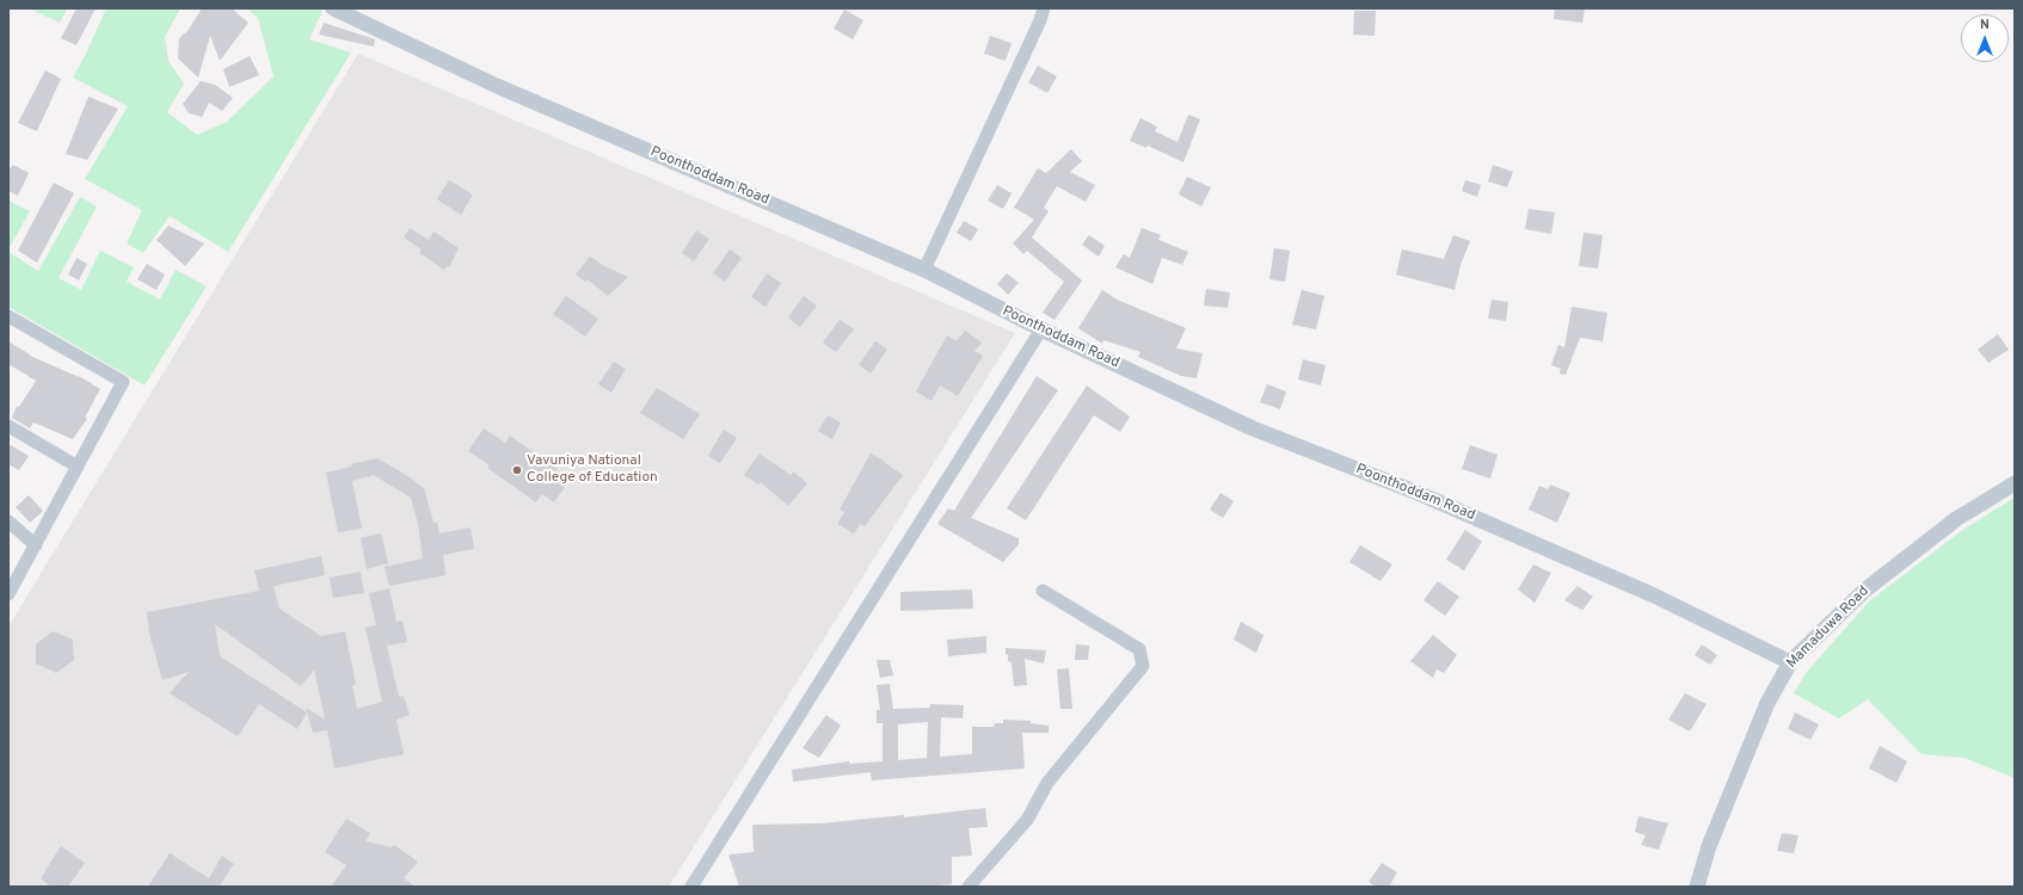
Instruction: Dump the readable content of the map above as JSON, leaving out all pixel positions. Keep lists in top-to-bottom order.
{
  "streets": {
    "street": ["Poonthoddam Road", "Mamaduwa Road"]
  },
  "crossings": [
    ["Poonthoddam Road", "Mamaduwa Road"]
  ],
  "places": ["Vavuniya National College of Education"],
  "north": "top"
}
